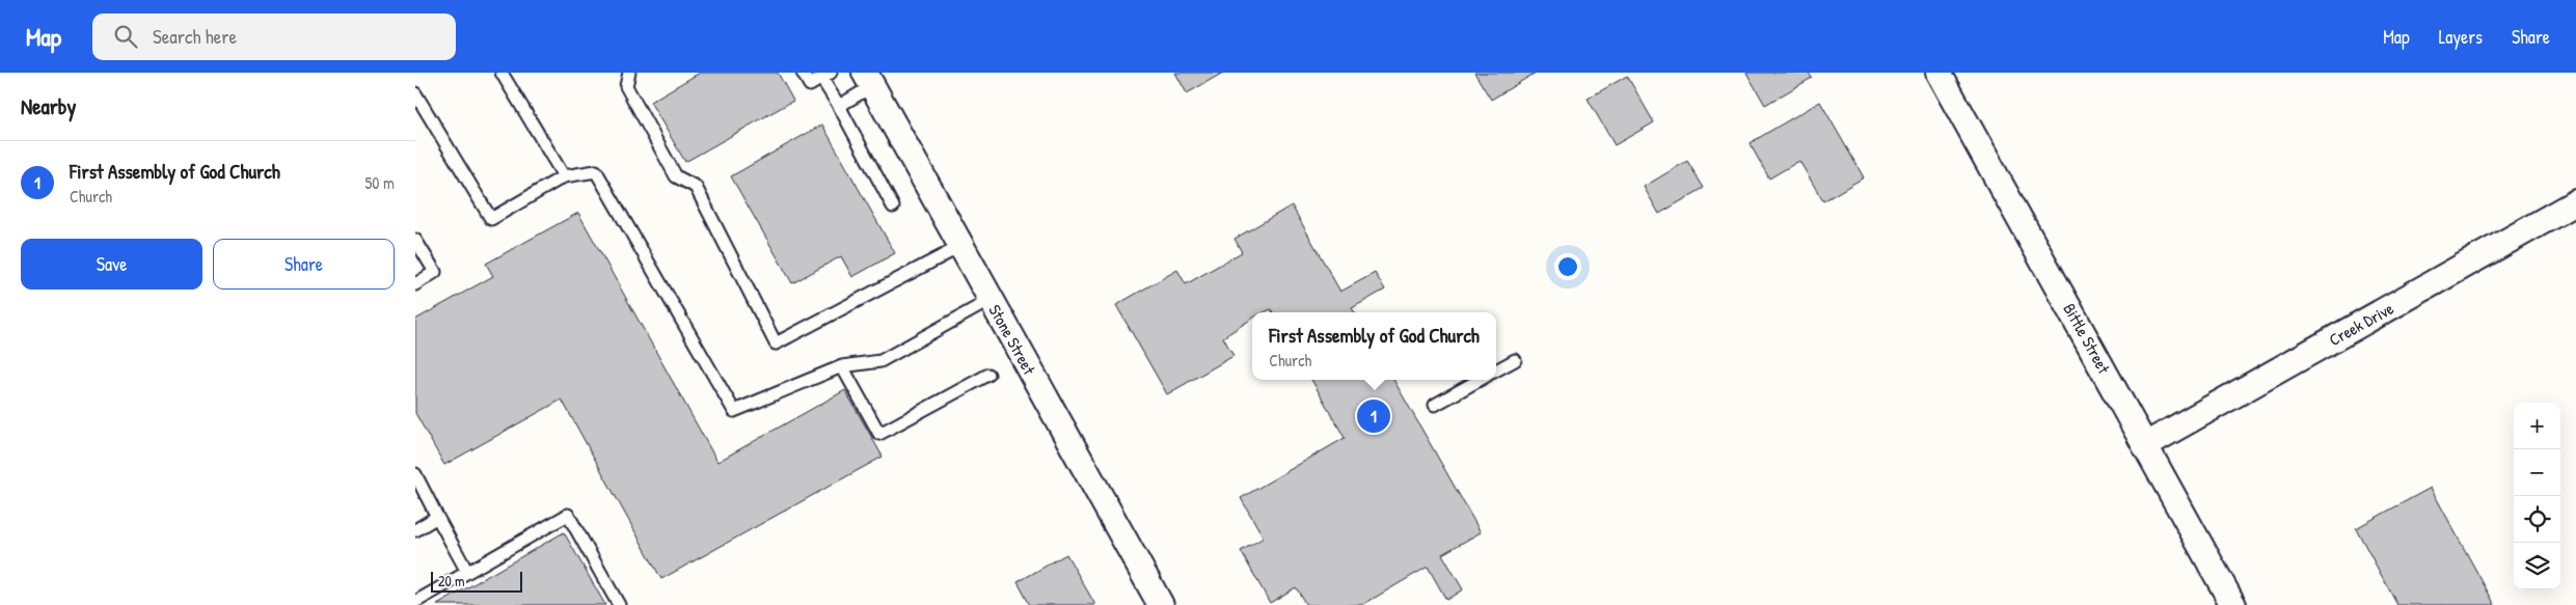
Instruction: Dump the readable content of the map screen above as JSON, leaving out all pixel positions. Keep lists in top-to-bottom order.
{
  "streets": {
    "street": ["Creek Drive", "Bittle Street", "Stone Street"]
  },
  "crossings": [
    ["Creek Drive", "Bittle Street"]
  ],
  "scale_bar": "20 m",
  "page": {
    "header": "Map",
    "search": "Search here",
    "nav": ["Map", "Layers", "Share"],
    "heading": "Nearby",
    "list": [
      {
        "mark": "1",
        "name": "First Assembly of God Church",
        "note": "Church",
        "value": "50 m"
      }
    ],
    "buttons": ["Save", "Share"],
    "popup": ["First Assembly of God Church", "Church"],
    "pins": "1",
    "map_buttons": ["+", "−"],
    "scale": "20 m"
  }
}
